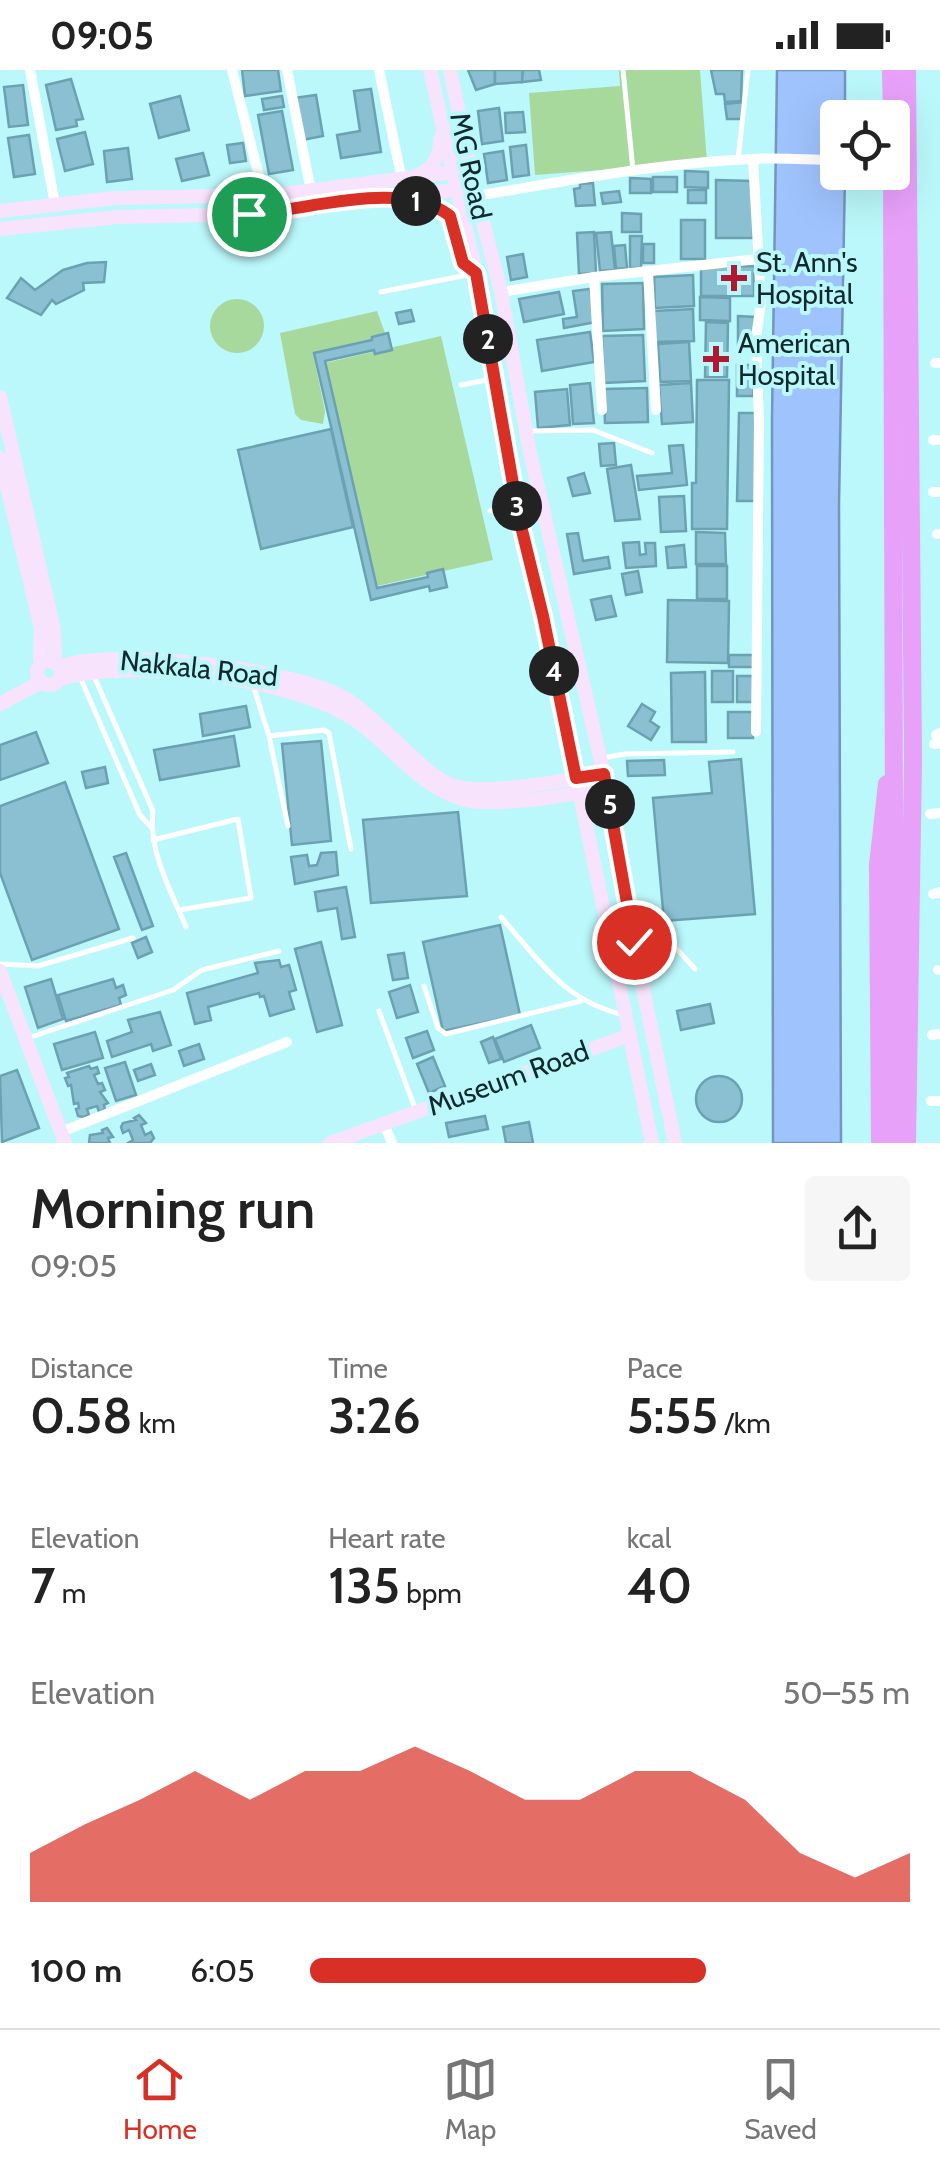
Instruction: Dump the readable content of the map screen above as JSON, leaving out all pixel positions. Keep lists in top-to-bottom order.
{
  "streets": {
    "street": ["MG Road", "Nakkala Road", "Museum Road"]
  },
  "crossings": [
    ["MG Road", "Nakkala Road"],
    ["MG Road", "Museum Road"]
  ],
  "places": {
    "health": ["St. Ann's Hospital", "American Hospital"]
  },
  "page": {
    "status": "09:05",
    "pins": [
      "1",
      "2",
      "3",
      "4",
      "5"
    ],
    "heading": ["Morning run", "09:05"],
    "stats": [
      ["Distance", "0.58 km"],
      ["Time", "3:26"],
      ["Pace", "5:55 /km"],
      ["Elevation", "7 m"],
      ["Heart rate", "135 bpm"],
      ["kcal", "40"]
    ],
    "chart": ["Elevation", "50–55 m"],
    "list": [
      {
        "name": "100 m",
        "note": "6:05"
      }
    ],
    "tabs": ["Home", "Map", "Saved"]
  }
}
